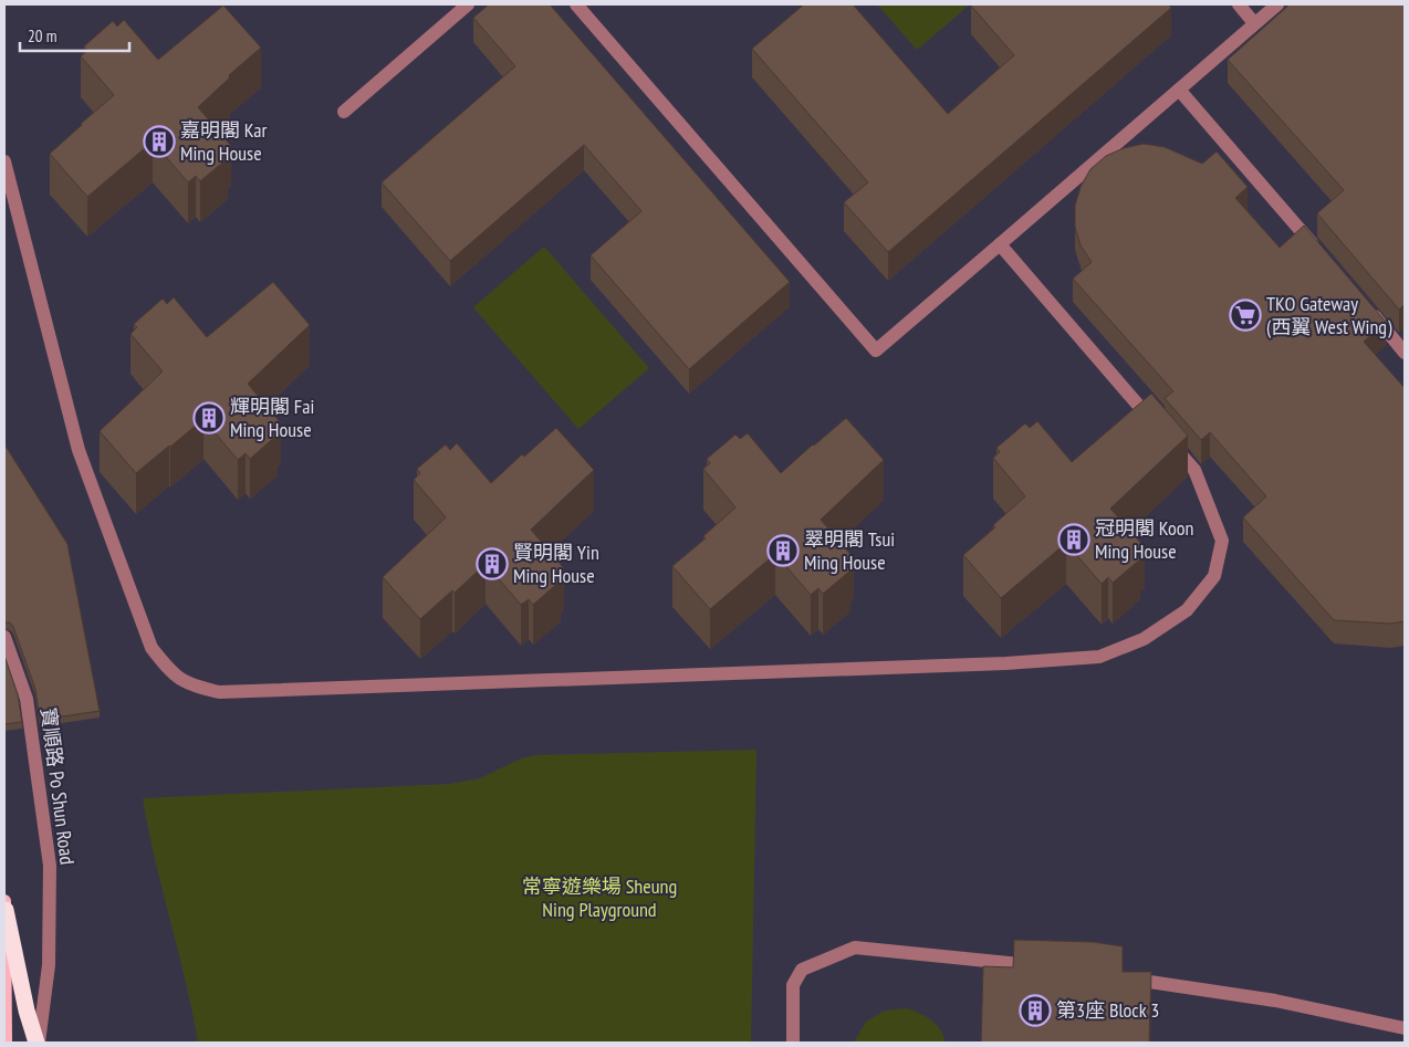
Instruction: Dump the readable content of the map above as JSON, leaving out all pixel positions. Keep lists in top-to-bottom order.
{
  "streets": {
    "lane": ["寶順路 Po Shun Road"]
  },
  "parks": ["常寧遊樂場 Sheung Ning Playground"],
  "places": {
    "building": [
      "嘉明閣 Kar Ming House",
      "輝明閣 Fai Ming House",
      "冠明閣 Koon Ming House",
      "翠明閣 Tsui Ming House",
      "賢明閣 Yin Ming House",
      "第3座 Block 3"
    ],
    "supermarket": ["TKO Gateway (西翼 West Wing)"]
  },
  "scale_bar": "20 m"
}
